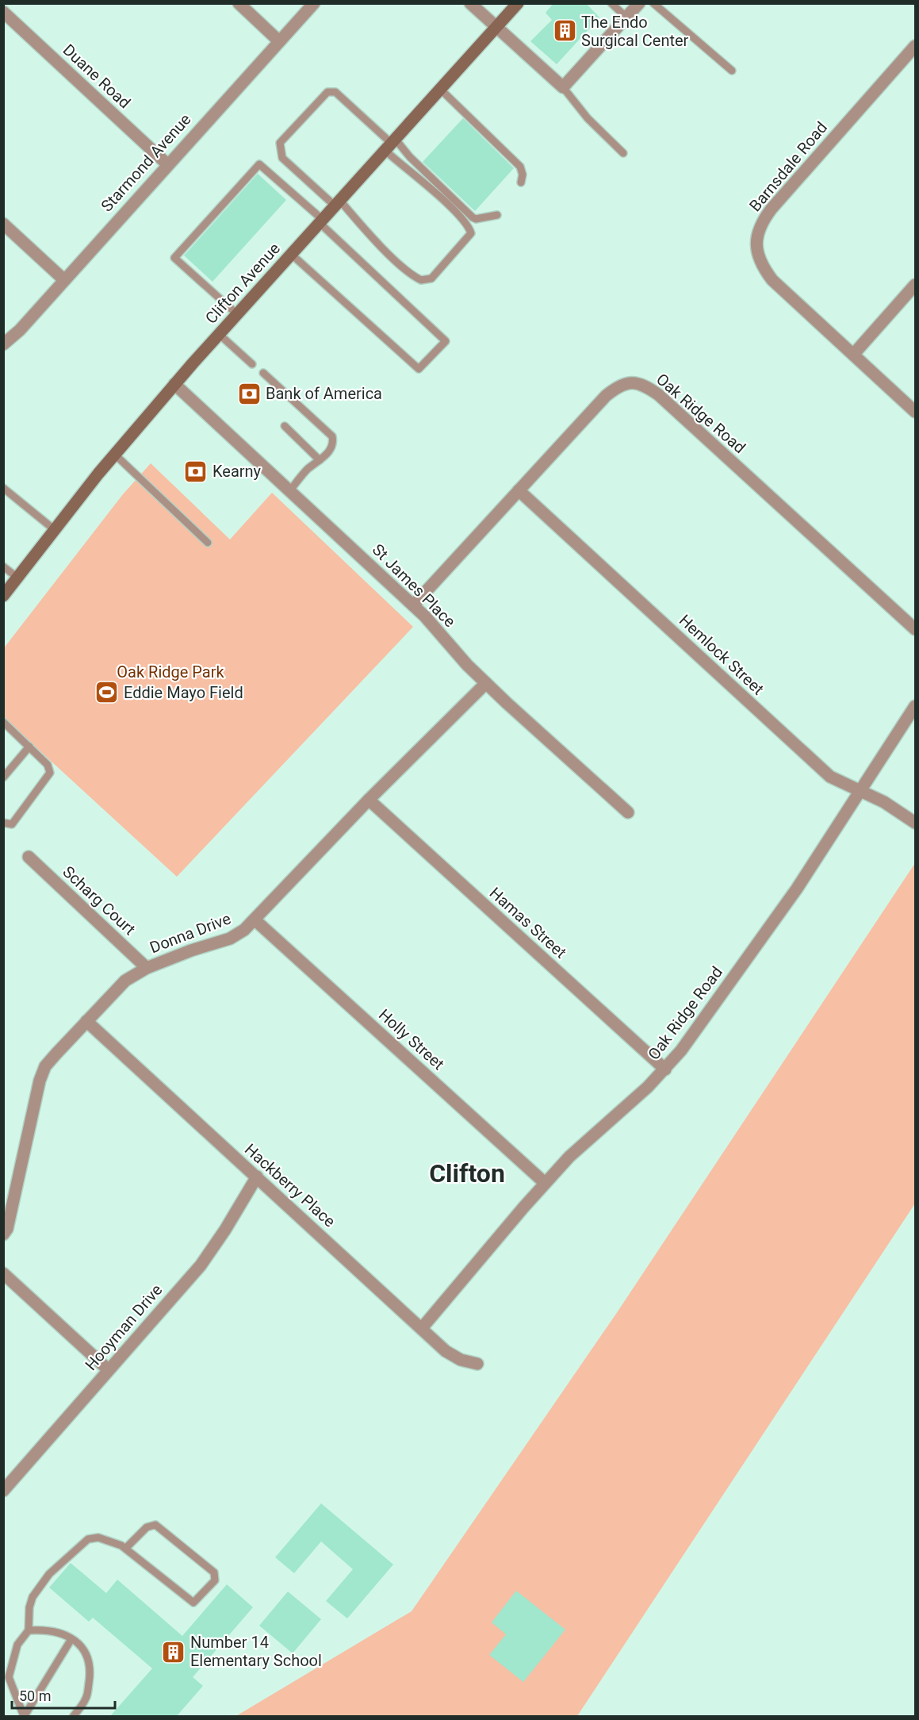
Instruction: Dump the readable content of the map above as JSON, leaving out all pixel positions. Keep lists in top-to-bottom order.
{
  "streets": {
    "main road": ["Clifton Avenue"],
    "street": [
      "Duane Road",
      "Starmond Avenue",
      "Barnsdale Road",
      "Oak Ridge Road",
      "St James Place",
      "Hemlock Street",
      "Scharg Court",
      "Hamas Street",
      "Donna Drive",
      "Holly Street",
      "Hackberry Place",
      "Hooyman Drive"
    ]
  },
  "crossings": [
    ["Duane Road", "Starmond Avenue"],
    ["Clifton Avenue", "St James Place"],
    ["Oak Ridge Road", "St James Place"],
    ["Oak Ridge Road", "Hemlock Street"],
    ["Oak Ridge Road", "Hamas Street"],
    ["Oak Ridge Road", "Holly Street"],
    ["Oak Ridge Road", "Hackberry Place"],
    ["St James Place", "Donna Drive"],
    ["Scharg Court", "Donna Drive"],
    ["Hamas Street", "Donna Drive"],
    ["Donna Drive", "Holly Street"],
    ["Donna Drive", "Hackberry Place"],
    ["Hackberry Place", "Hooyman Drive"]
  ],
  "districts": ["Clifton"],
  "parks": ["Oak Ridge Park"],
  "places": {
    "building": ["The Endo Surgical Center", "Number 14 Elementary School"],
    "bank": ["Bank of America", "Kearny"],
    "sports": ["Eddie Mayo Field"]
  },
  "scale_bar": "50 m"
}
